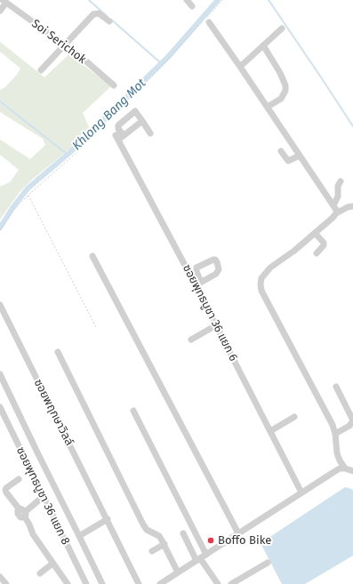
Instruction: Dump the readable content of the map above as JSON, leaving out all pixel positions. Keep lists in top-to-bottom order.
{
  "streets": {
    "street": [
      "Soi Serichok",
      "ซอยพุทธบูชา 36 แยก 6",
      "ซอยพฤกษาวิลล์",
      "ซอยพุทธบูชา 36 แยก 8"
    ]
  },
  "water": ["Khlong Bang Mot"],
  "places": ["Boffo Bike"]
}
